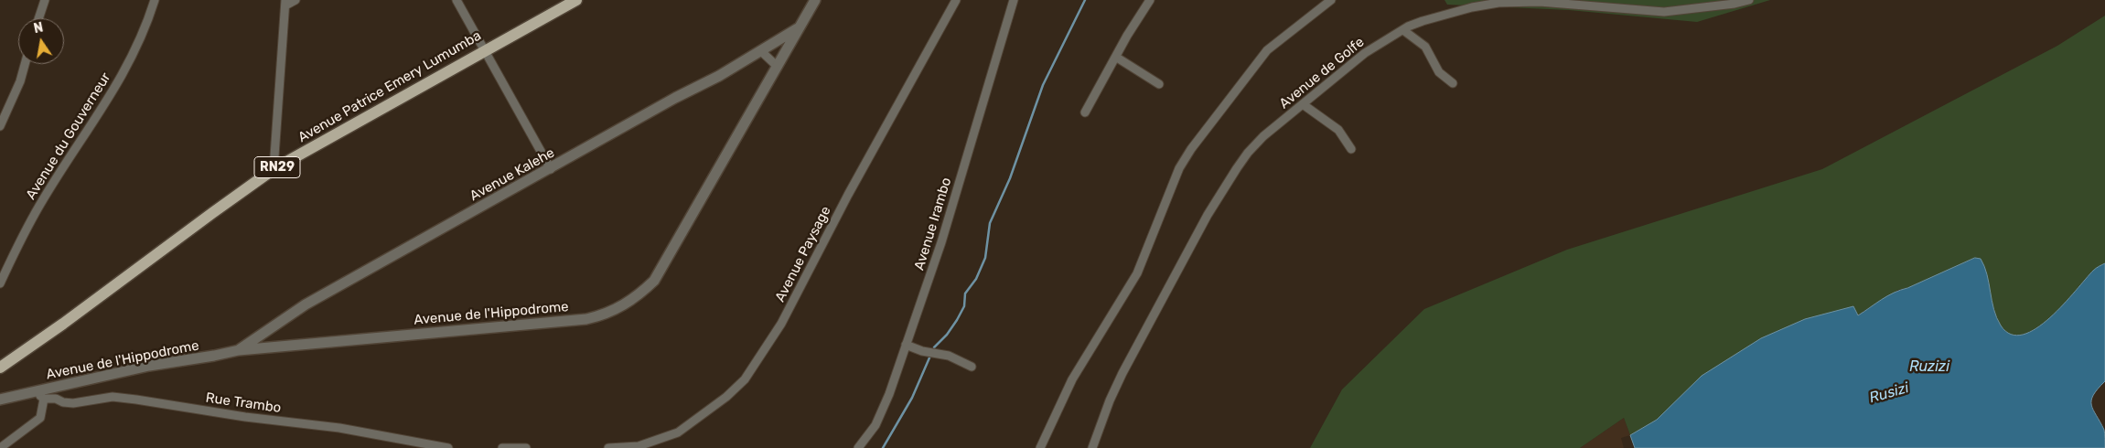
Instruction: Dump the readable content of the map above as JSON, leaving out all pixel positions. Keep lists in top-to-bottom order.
{
  "streets": {
    "main road": ["Avenue Patrice Emery Lumumba", "RN29"],
    "street": [
      "Avenue de Golfe",
      "Avenue du Gouverneur",
      "Avenue Kalehe",
      "Avenue Irambo",
      "Avenue Paysage",
      "Avenue de l'Hippodrome",
      "Rue Trambo"
    ]
  },
  "crossings": [
    ["Avenue Kalehe", "Avenue de l'Hippodrome"],
    ["Avenue de l'Hippodrome", "Rue Trambo"]
  ],
  "water": ["Ruzizi", "Rusizi"],
  "north": "top"
}
